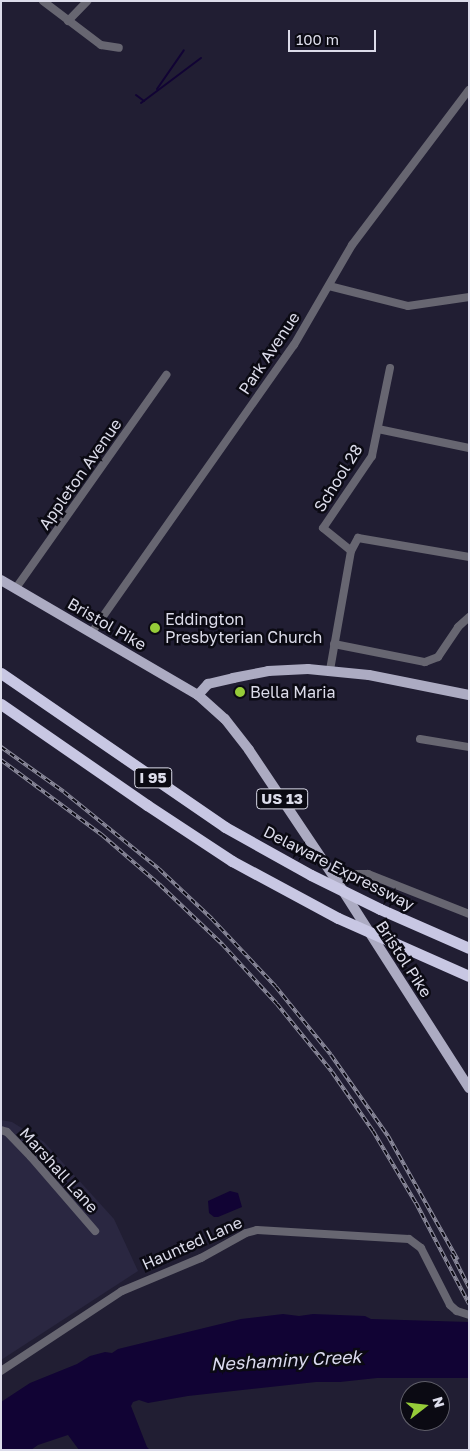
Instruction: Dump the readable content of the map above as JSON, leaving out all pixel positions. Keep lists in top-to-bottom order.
{
  "streets": {
    "highway": ["I 95", "Delaware Expressway"],
    "main road": ["Bristol Pike", "US 13"],
    "street": [
      "Park Avenue",
      "Appleton Avenue",
      "School 28",
      "Marshall Lane",
      "Haunted Lane"
    ]
  },
  "crossings": [
    ["Park Avenue", "Bristol Pike"],
    ["Appleton Avenue", "Bristol Pike"]
  ],
  "water": ["Neshaminy Creek"],
  "places": ["Eddington Presbyterian Church", "Bella Maria"],
  "scale_bar": "100 m",
  "north": "right"
}
